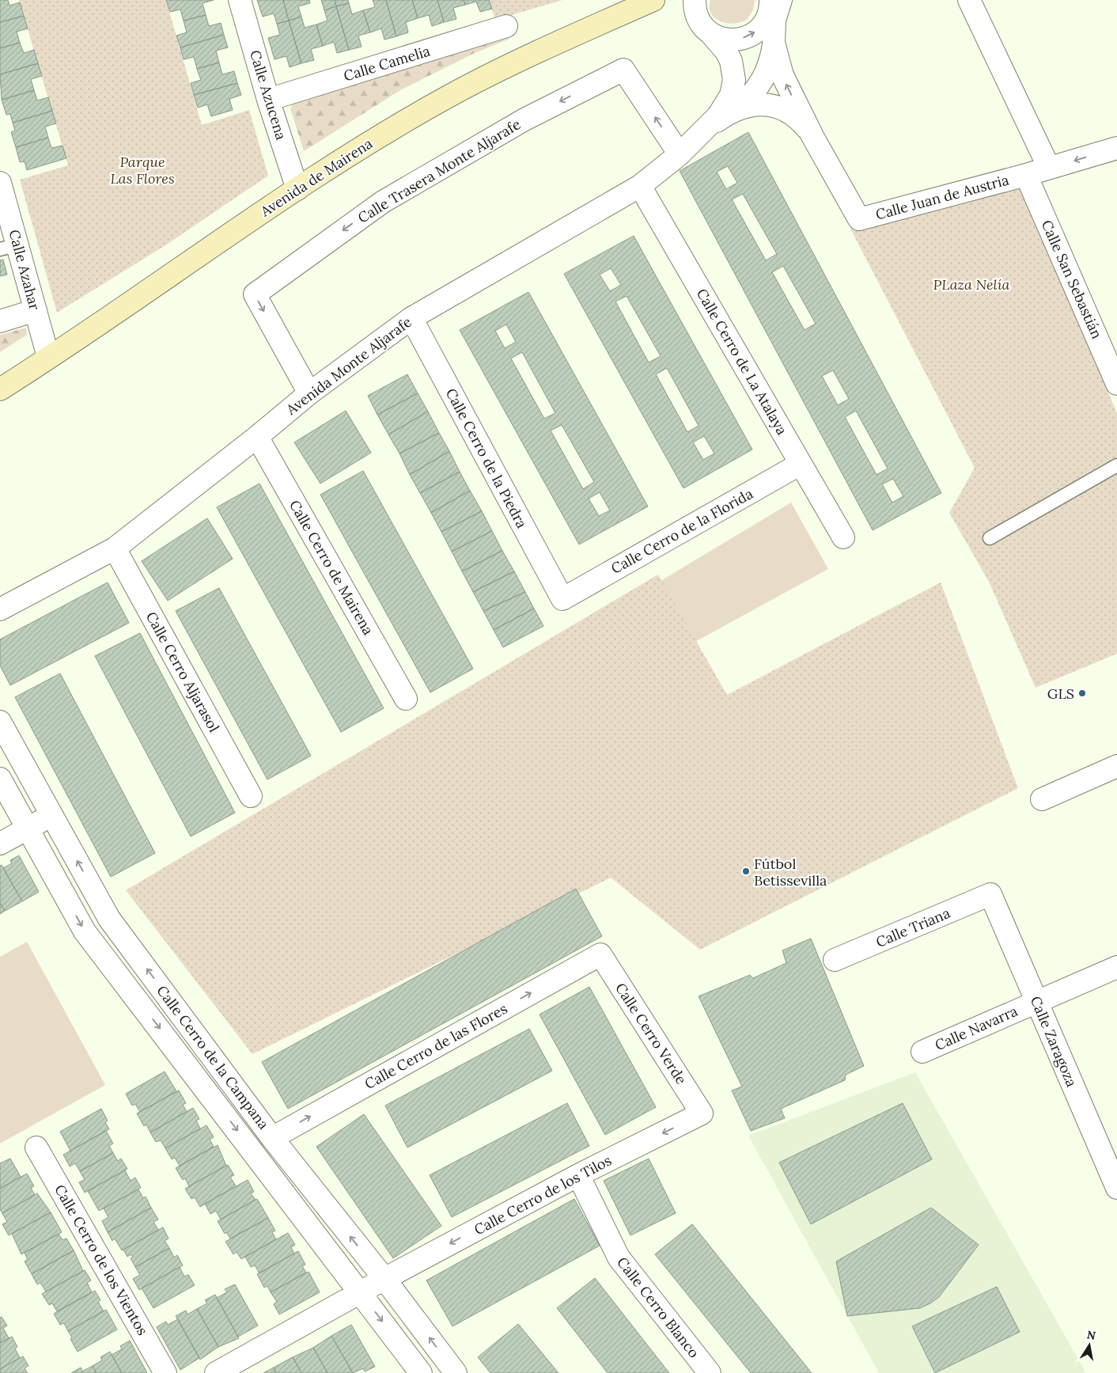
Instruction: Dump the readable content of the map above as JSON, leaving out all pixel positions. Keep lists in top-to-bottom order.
{
  "streets": {
    "street": [
      "Calle Camelia",
      "Calle Azucena",
      "Calle Trasera Monte Aljarafe",
      "Avenida de Mairena",
      "Calle Juan de Austria",
      "Calle Azahar",
      "Calle San Sebastián",
      "Calle Cerro de La Atalaya",
      "Avenida Monte Aljarafe",
      "Calle Cerro de la Piedra",
      "Calle Cerro de la Florida",
      "Calle Cerro de Mairena",
      "Calle Cerro Aljarasol",
      "Calle Triana",
      "Calle Navarra",
      "Calle Cerro Verde",
      "Calle Zaragoza",
      "Calle Cerro de las Flores",
      "Calle Cerro de la Campana",
      "Calle Cerro de los Tilos",
      "Calle Cerro de los Vientos",
      "Calle Cerro Blanco"
    ]
  },
  "crossings": [
    ["Calle Camelia", "Calle Azucena"],
    ["Calle Azucena", "Avenida de Mairena"],
    ["Calle Trasera Monte Aljarafe", "Avenida Monte Aljarafe"],
    ["Avenida de Mairena", "Calle Azahar"],
    ["Calle Juan de Austria", "Calle San Sebastián"],
    ["Calle Cerro de La Atalaya", "Avenida Monte Aljarafe"],
    ["Calle Cerro de La Atalaya", "Calle Cerro de la Florida"],
    ["Avenida Monte Aljarafe", "Calle Cerro de la Piedra"],
    ["Avenida Monte Aljarafe", "Calle Cerro de Mairena"],
    ["Avenida Monte Aljarafe", "Calle Cerro Aljarasol"],
    ["Calle Cerro de la Piedra", "Calle Cerro de la Florida"],
    ["Calle Triana", "Calle Zaragoza"],
    ["Calle Navarra", "Calle Zaragoza"],
    ["Calle Cerro Verde", "Calle Cerro de las Flores"],
    ["Calle Cerro Verde", "Calle Cerro de los Tilos"],
    ["Calle Cerro de las Flores", "Calle Cerro de la Campana"],
    ["Calle Cerro de la Campana", "Calle Cerro de los Tilos"],
    ["Calle Cerro de los Tilos", "Calle Cerro Blanco"]
  ],
  "one_way": ["Calle Cerro de las Flores", "Calle Cerro de los Tilos"],
  "parks": ["Parque Las Flores", "PLaza Nelía"],
  "places": ["GLS", "Fútbol Betissevilla"],
  "north": "top"
}
